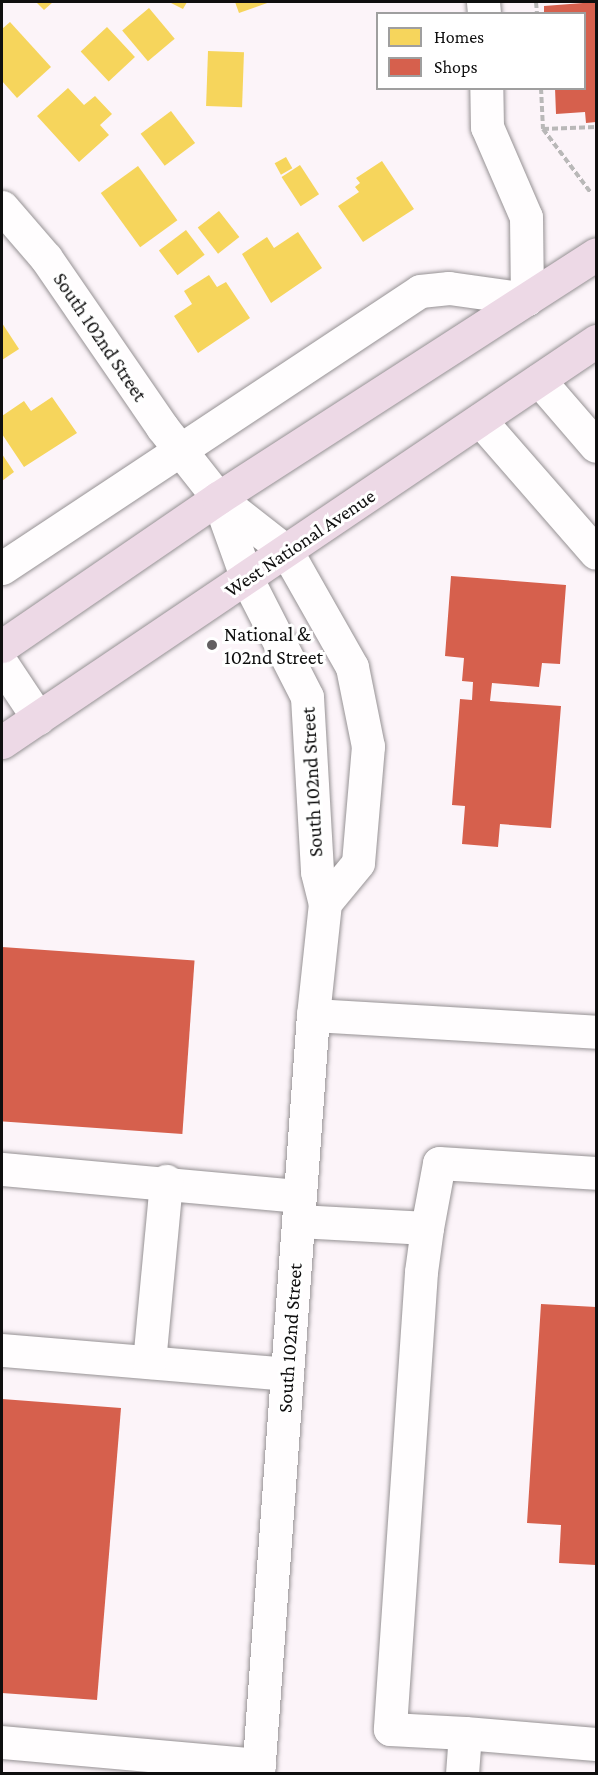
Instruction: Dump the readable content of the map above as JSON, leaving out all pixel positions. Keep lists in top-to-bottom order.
{
  "streets": {
    "main road": ["West National Avenue"],
    "street": ["South 102nd Street"]
  },
  "crossings": [
    ["South 102nd Street", "West National Avenue"]
  ],
  "places": ["National & 102nd Street"],
  "legend": ["Homes", "Shops"]
}
